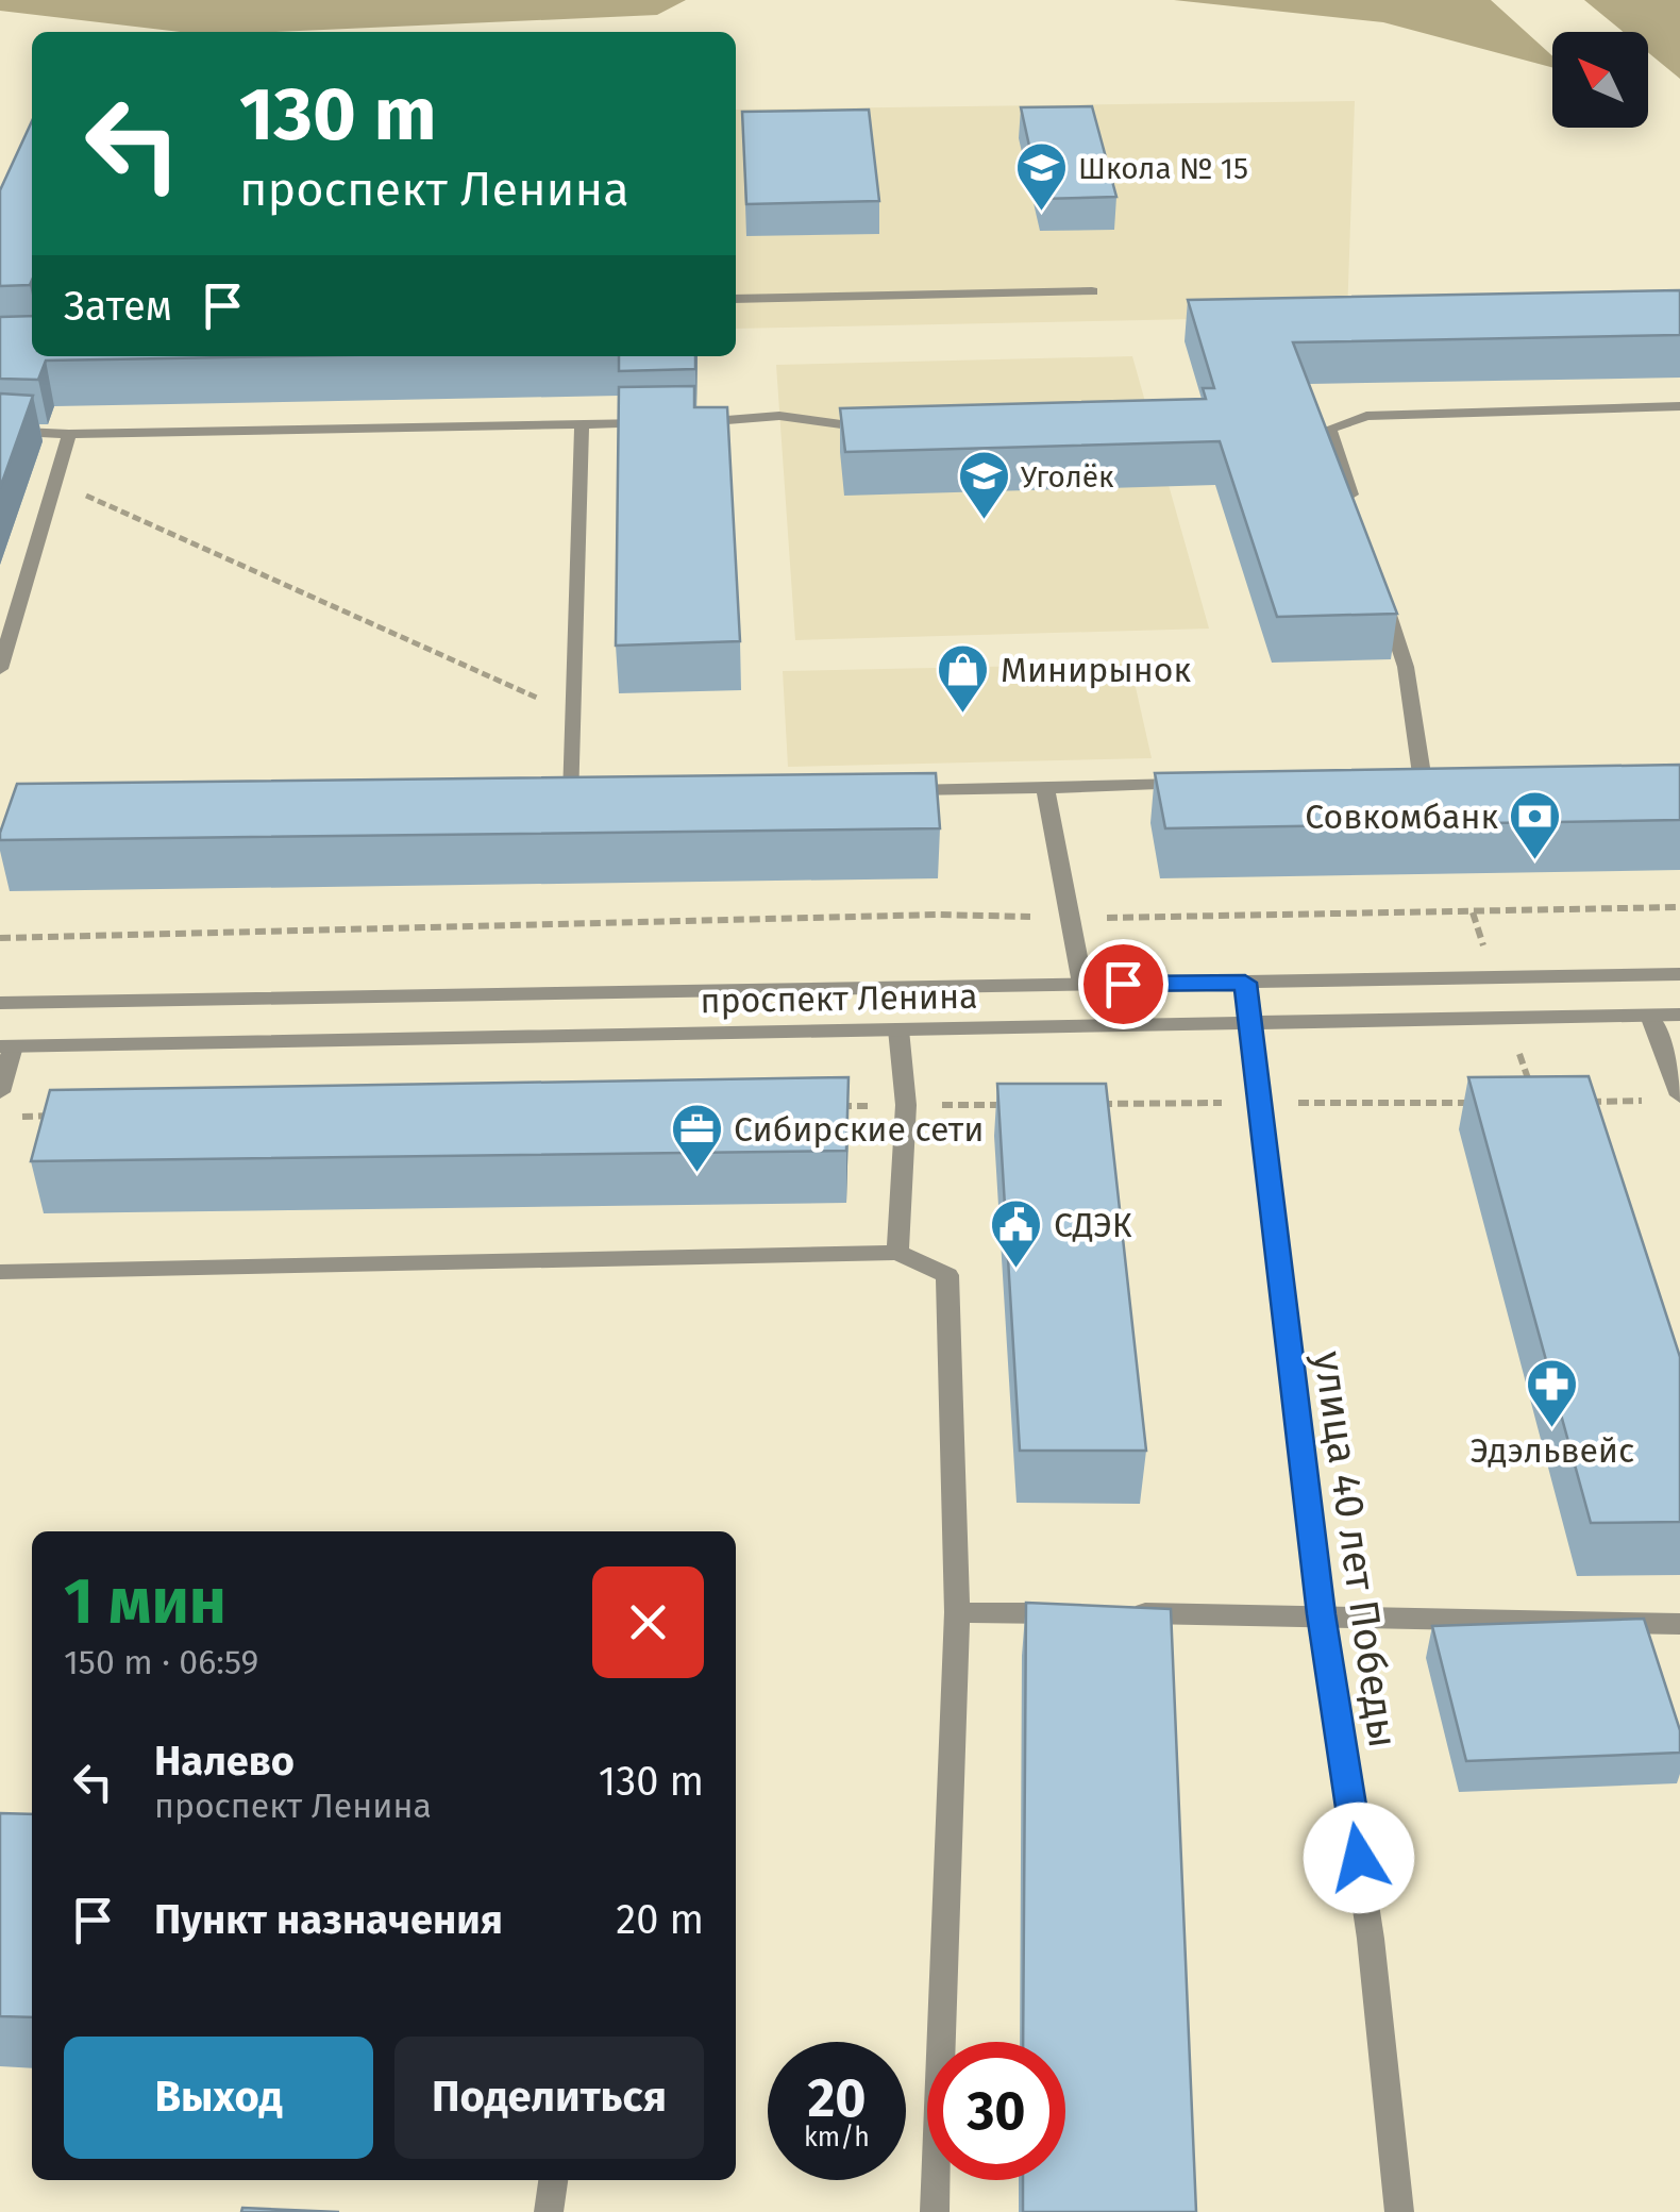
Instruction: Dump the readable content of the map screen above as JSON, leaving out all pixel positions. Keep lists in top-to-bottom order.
{
  "streets": {
    "street": ["проспект Ленина", "улица 40 лет Победы"]
  },
  "crossings": [
    ["проспект Ленина", "улица 40 лет Победы"]
  ],
  "places": {
    "school or university": ["Школа № 15", "Уголёк"],
    "shop": ["Минирынок"],
    "bank": ["Совкомбанк"],
    "office": ["Сибирские сети"],
    "public building": ["СДЭК"],
    "pharmacy": ["Эдэльвейс"]
  },
  "north": "top left",
  "page": {
    "turn": ["130 m", "проспект Ленина"],
    "then": "Затем",
    "heading": ["1 мин", "150 m · 06:59"],
    "list": [
      {
        "name": "Налево",
        "note": "проспект Ленина",
        "value": "130 m"
      },
      {
        "name": "Пункт назначения",
        "value": "20 m"
      }
    ],
    "buttons": ["Выход", "Поделиться"],
    "speed": "20 km/h",
    "limit": "30"
  }
}
